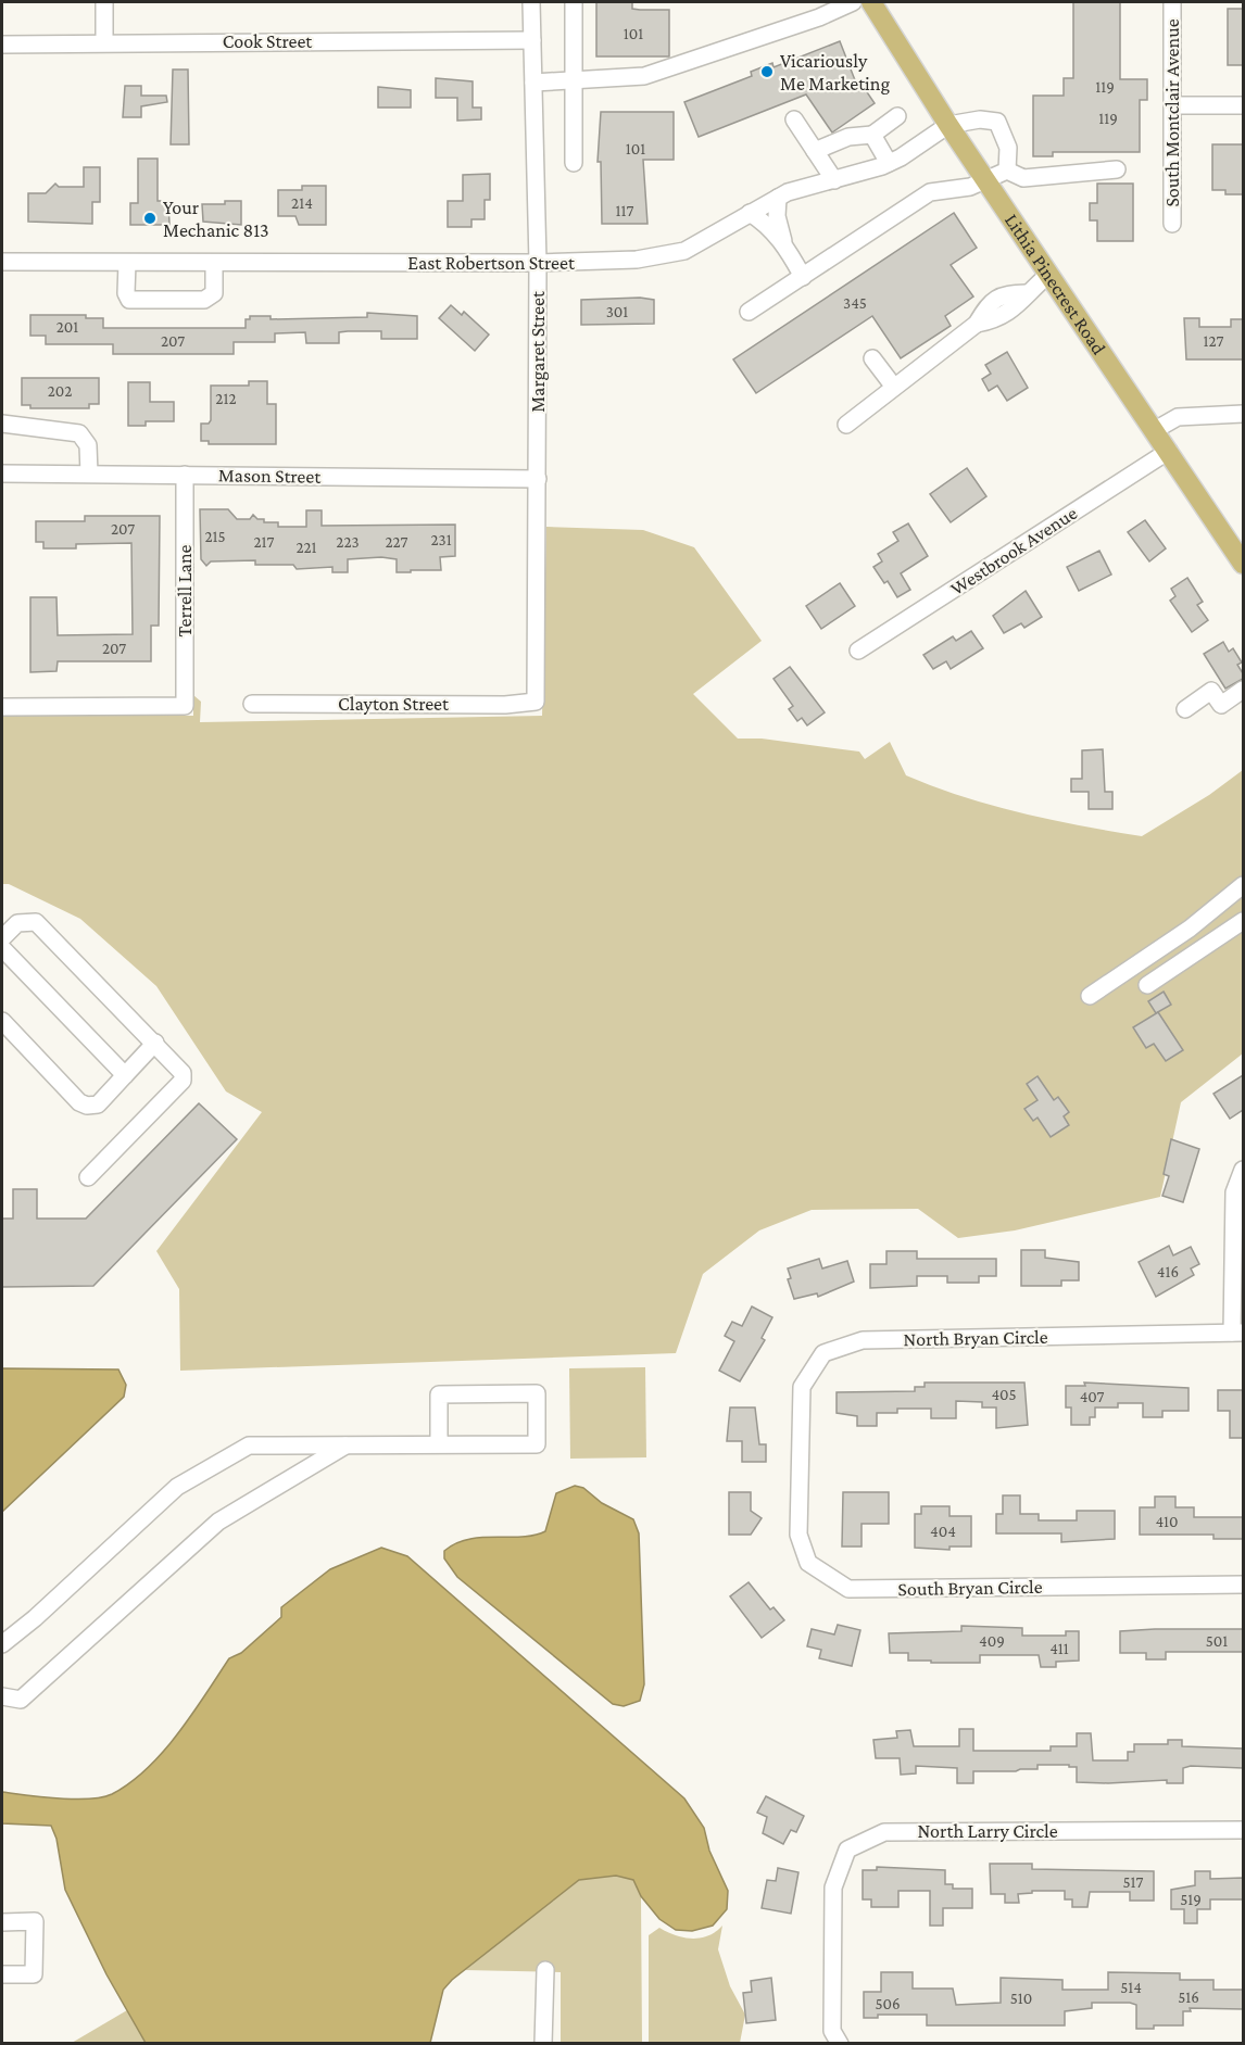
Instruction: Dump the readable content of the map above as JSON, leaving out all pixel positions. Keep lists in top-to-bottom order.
{
  "streets": {
    "main road": ["Lithia Pinecrest Road"],
    "street": [
      "Cook Street",
      "South Montclair Avenue",
      "East Robertson Street",
      "Margaret Street",
      "Mason Street",
      "Westbrook Avenue",
      "Terrell Lane",
      "Clayton Street",
      "North Bryan Circle",
      "South Bryan Circle",
      "North Larry Circle"
    ]
  },
  "crossings": [
    ["Cook Street", "Margaret Street"],
    ["East Robertson Street", "Lithia Pinecrest Road"],
    ["East Robertson Street", "Margaret Street"],
    ["Lithia Pinecrest Road", "Westbrook Avenue"],
    ["Margaret Street", "Mason Street"],
    ["Margaret Street", "Clayton Street"],
    ["Mason Street", "Terrell Lane"],
    ["North Bryan Circle", "South Bryan Circle"]
  ],
  "places": ["Vicariously Me Marketing", "Your Mechanic 813"],
  "house_numbers": [
    "101",
    "119",
    "119",
    "101",
    "214",
    "117",
    "345",
    "301",
    "201",
    "207",
    "127",
    "202",
    "212",
    "207",
    "215",
    "231",
    "217",
    "223",
    "227",
    "221",
    "207",
    "416",
    "405",
    "407",
    "410",
    "404",
    "409",
    "501",
    "411",
    "517",
    "519",
    "514",
    "516",
    "510",
    "506"
  ]
}
